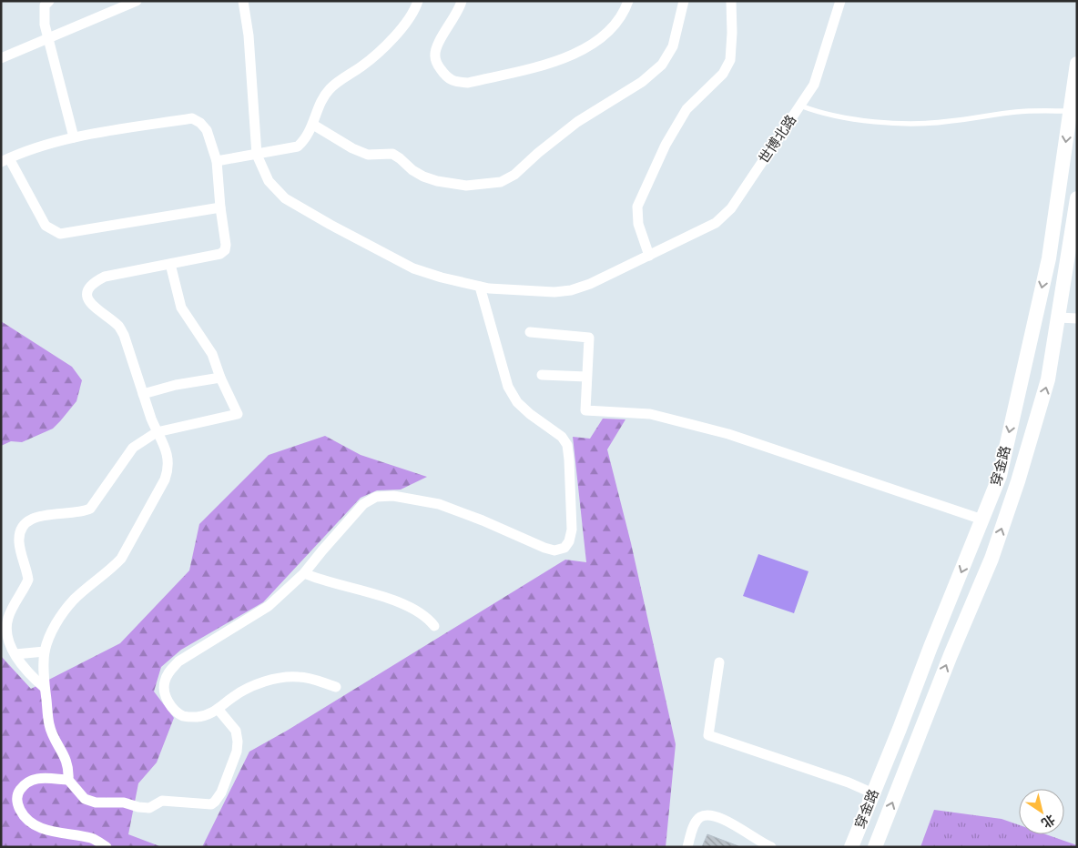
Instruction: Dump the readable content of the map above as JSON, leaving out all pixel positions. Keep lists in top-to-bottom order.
{
  "streets": {
    "main road": ["穿金路"],
    "street": ["世博北路"]
  },
  "north": "bottom right"
}
